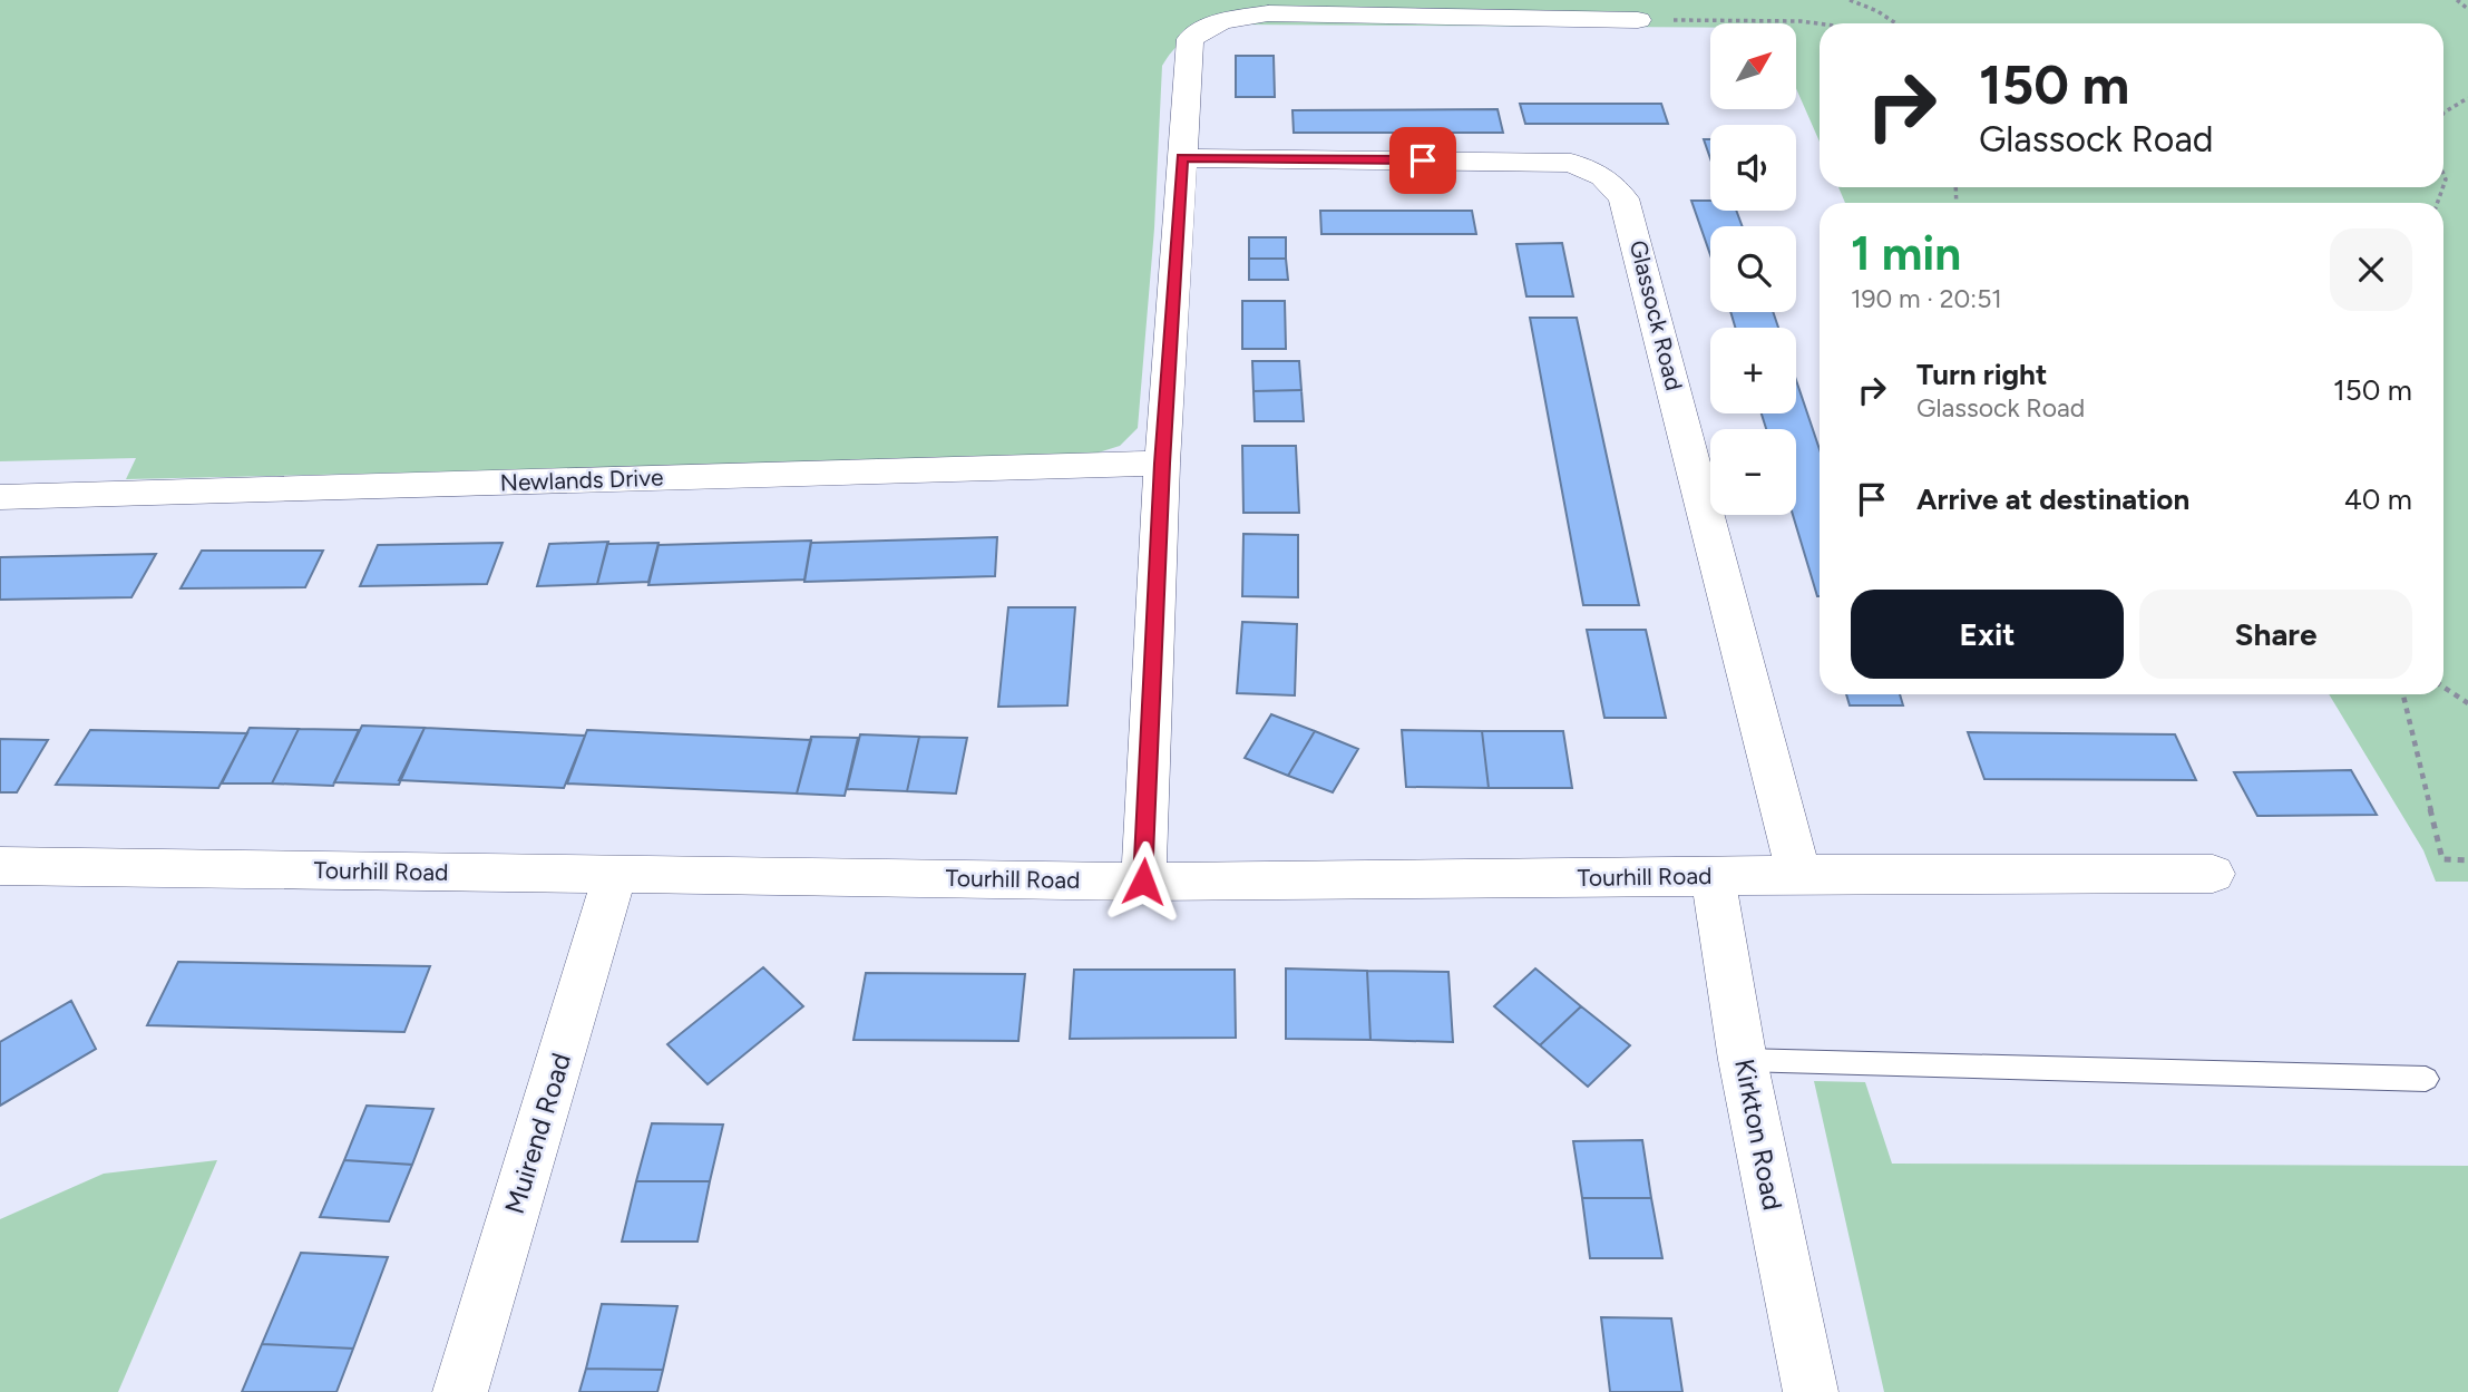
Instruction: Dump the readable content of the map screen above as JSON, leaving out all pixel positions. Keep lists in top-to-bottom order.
{
  "streets": {
    "street": [
      "Glassock Road",
      "Newlands Drive",
      "Tourhill Road",
      "Muirend Road",
      "Kirkton Road"
    ]
  },
  "crossings": [
    ["Glassock Road", "Tourhill Road"],
    ["Tourhill Road", "Muirend Road"],
    ["Tourhill Road", "Kirkton Road"]
  ],
  "north": "top right",
  "page": {
    "map_buttons": ["+", "−"],
    "turn": ["150 m", "Glassock Road"],
    "heading": ["1 min", "190 m · 20:51"],
    "list": [
      {
        "name": "Turn right",
        "note": "Glassock Road",
        "value": "150 m"
      },
      {
        "name": "Arrive at destination",
        "value": "40 m"
      }
    ],
    "buttons": ["Exit", "Share"]
  }
}
